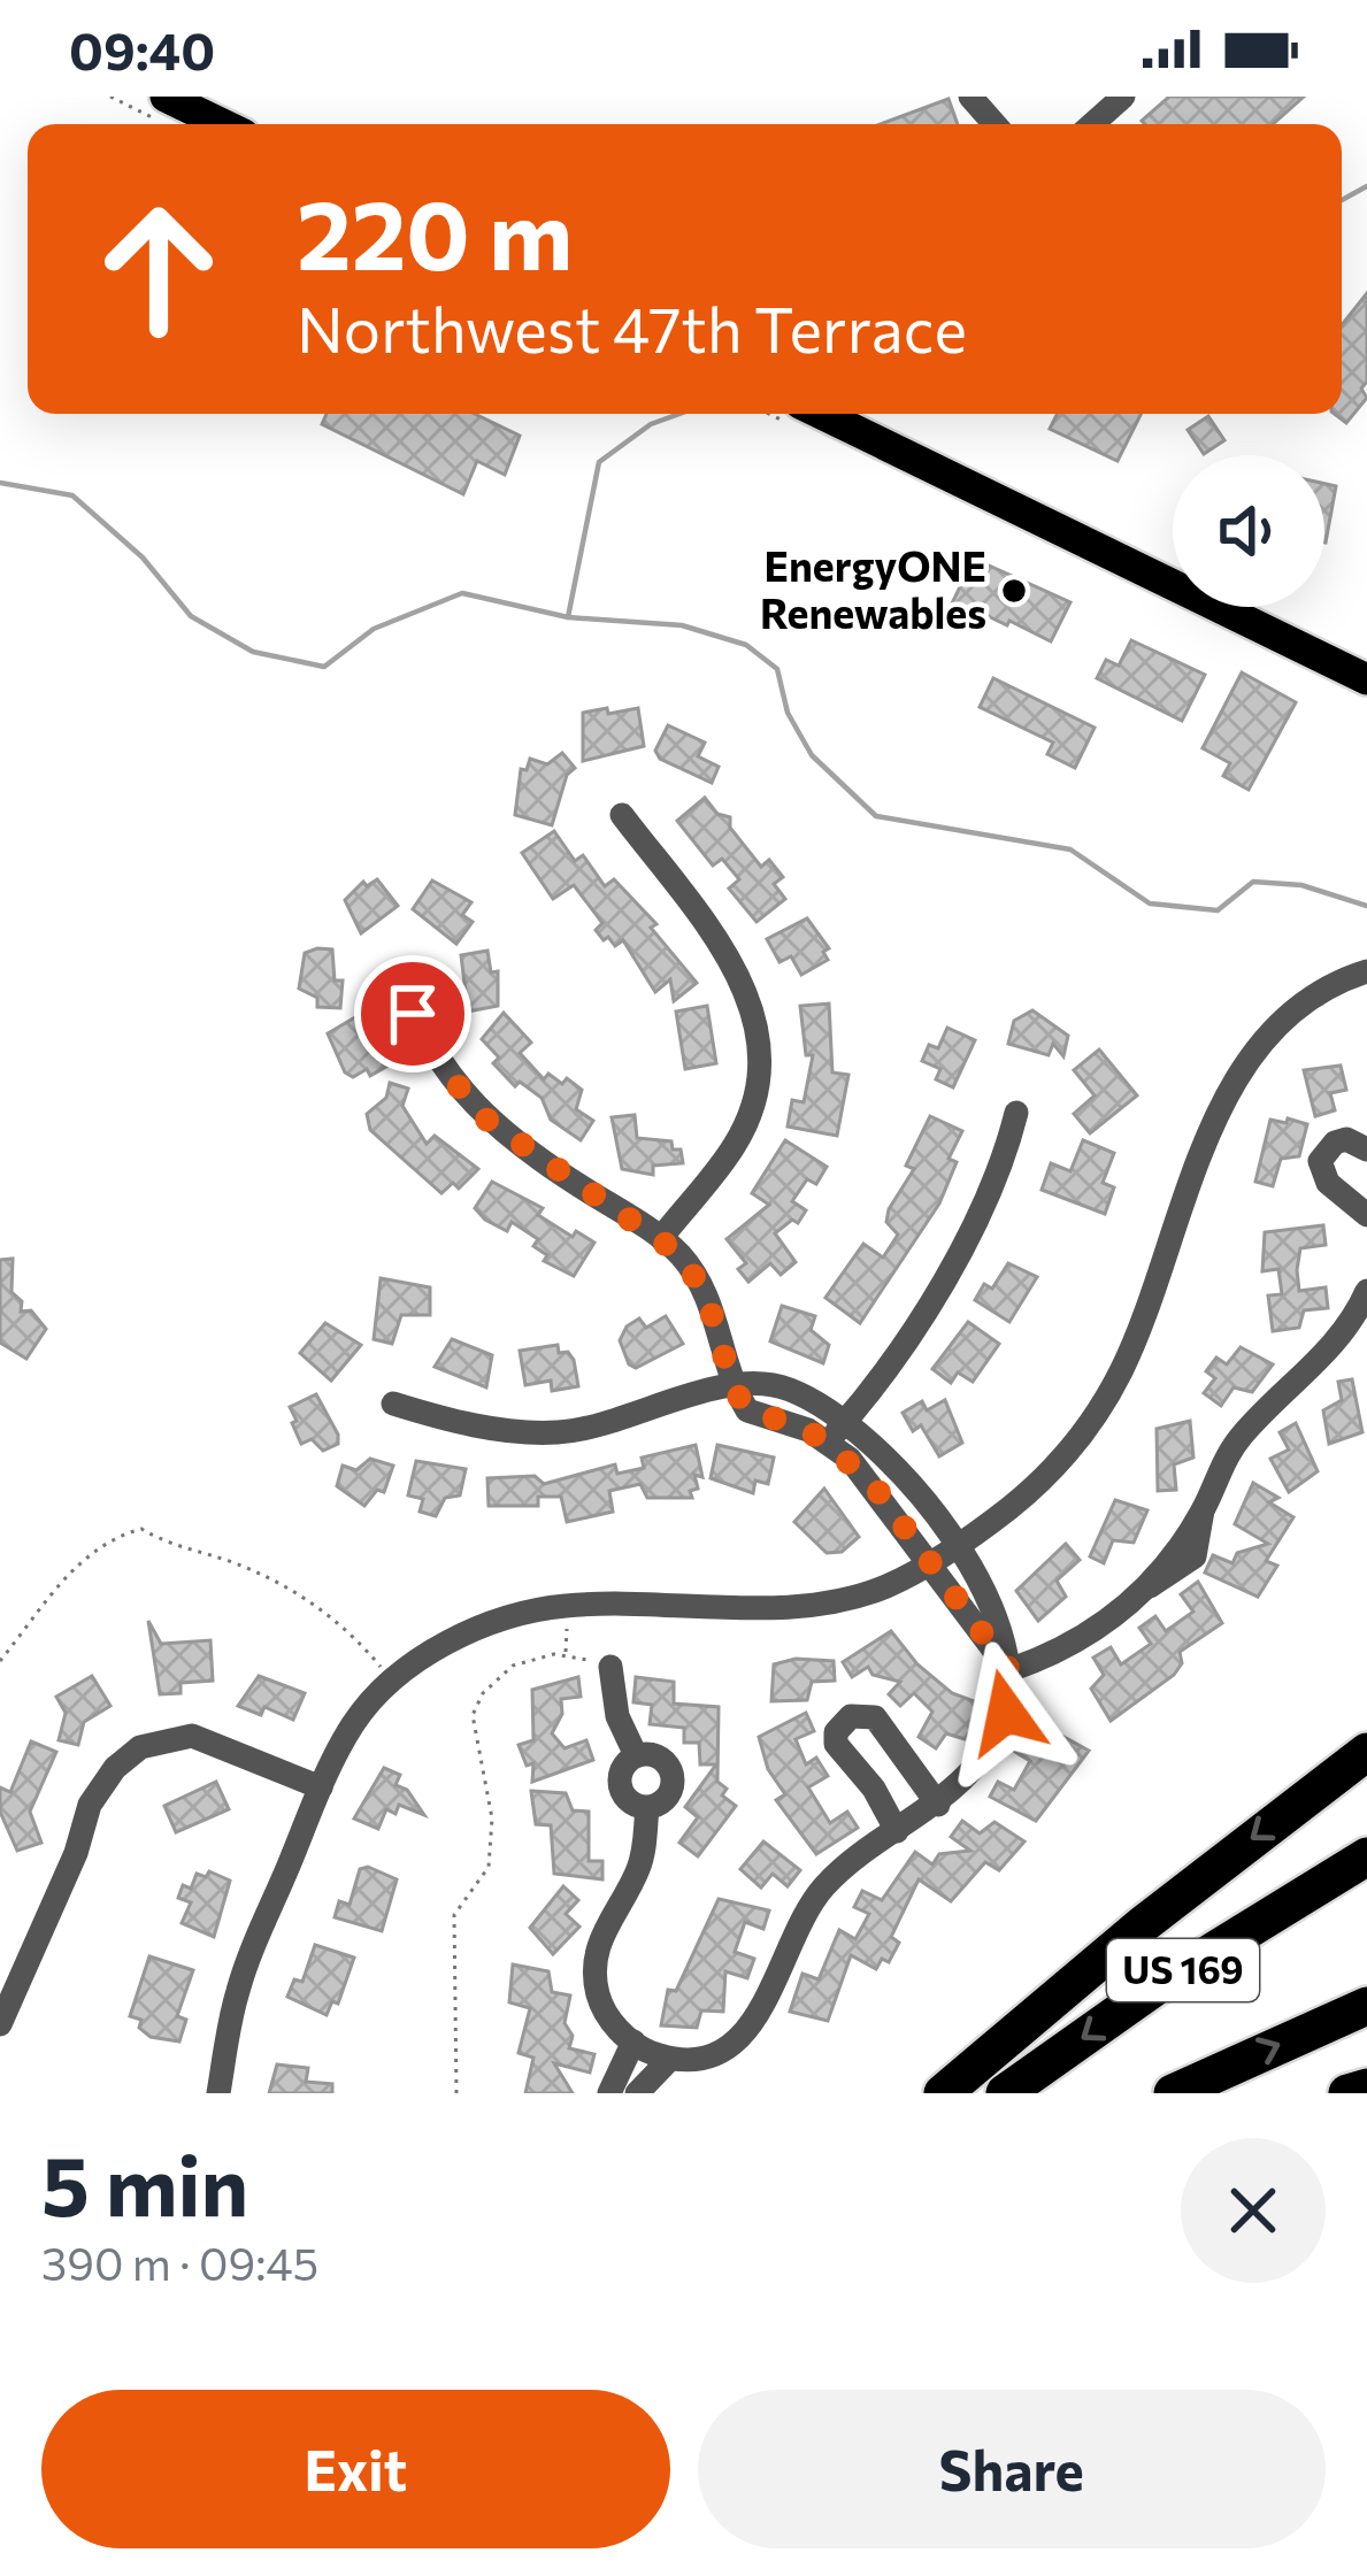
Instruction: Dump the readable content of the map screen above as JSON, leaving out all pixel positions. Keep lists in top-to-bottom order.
{
  "streets": {
    "highway": ["US 169"]
  },
  "places": ["EnergyONE Renewables"],
  "page": {
    "status": "09:40",
    "turn": ["220 m", "Northwest 47th Terrace"],
    "heading": ["5 min", "390 m · 09:45"],
    "buttons": ["Exit", "Share"]
  }
}
